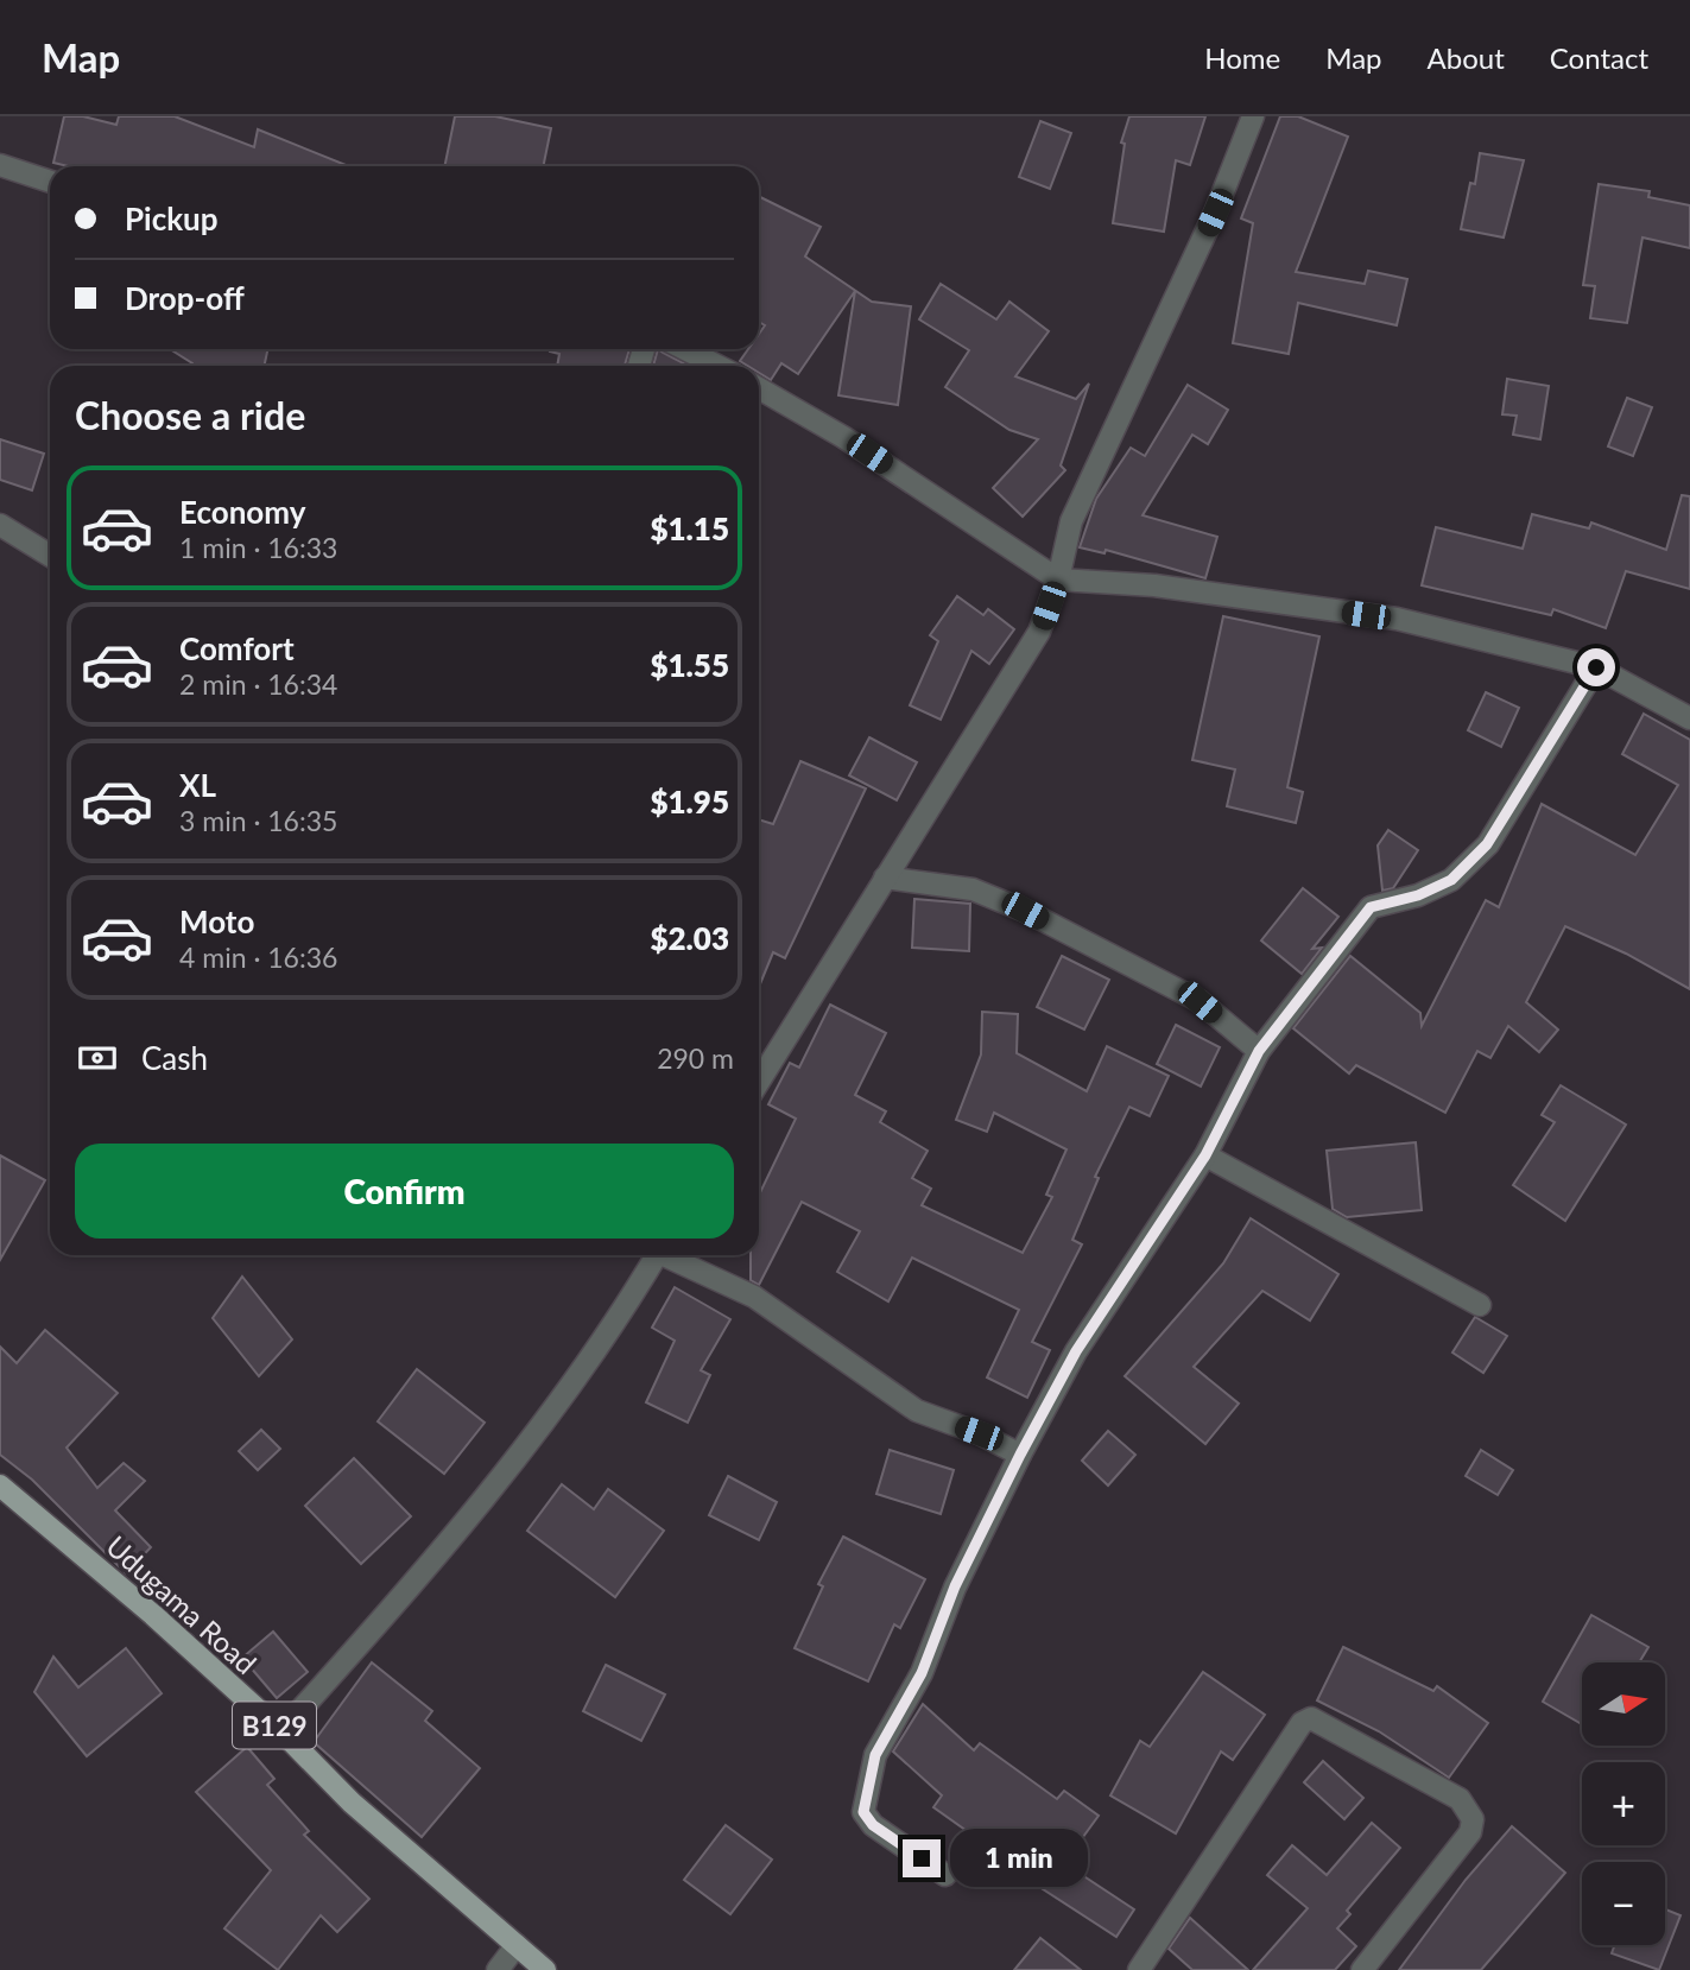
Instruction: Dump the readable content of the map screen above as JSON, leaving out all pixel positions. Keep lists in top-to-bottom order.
{
  "streets": {
    "main road": ["Udugama Road", "B129"]
  },
  "north": "right",
  "page": {
    "header": "Map",
    "nav": [
      "Home",
      "Map",
      "About",
      "Contact"
    ],
    "banner": ["Pickup", "Drop-off"],
    "heading": "Choose a ride",
    "list": [
      {
        "name": "Economy",
        "note": "1 min · 16:33",
        "value": "$1.15"
      },
      {
        "name": "Comfort",
        "note": "2 min · 16:34",
        "value": "$1.55"
      },
      {
        "name": "XL",
        "note": "3 min · 16:35",
        "value": "$1.95"
      },
      {
        "name": "Moto",
        "note": "4 min · 16:36",
        "value": "$2.03"
      }
    ],
    "pay": ["Cash", "290 m"],
    "buttons": "Confirm",
    "map_buttons": ["+", "−"],
    "bubble": "1 min"
  }
}
